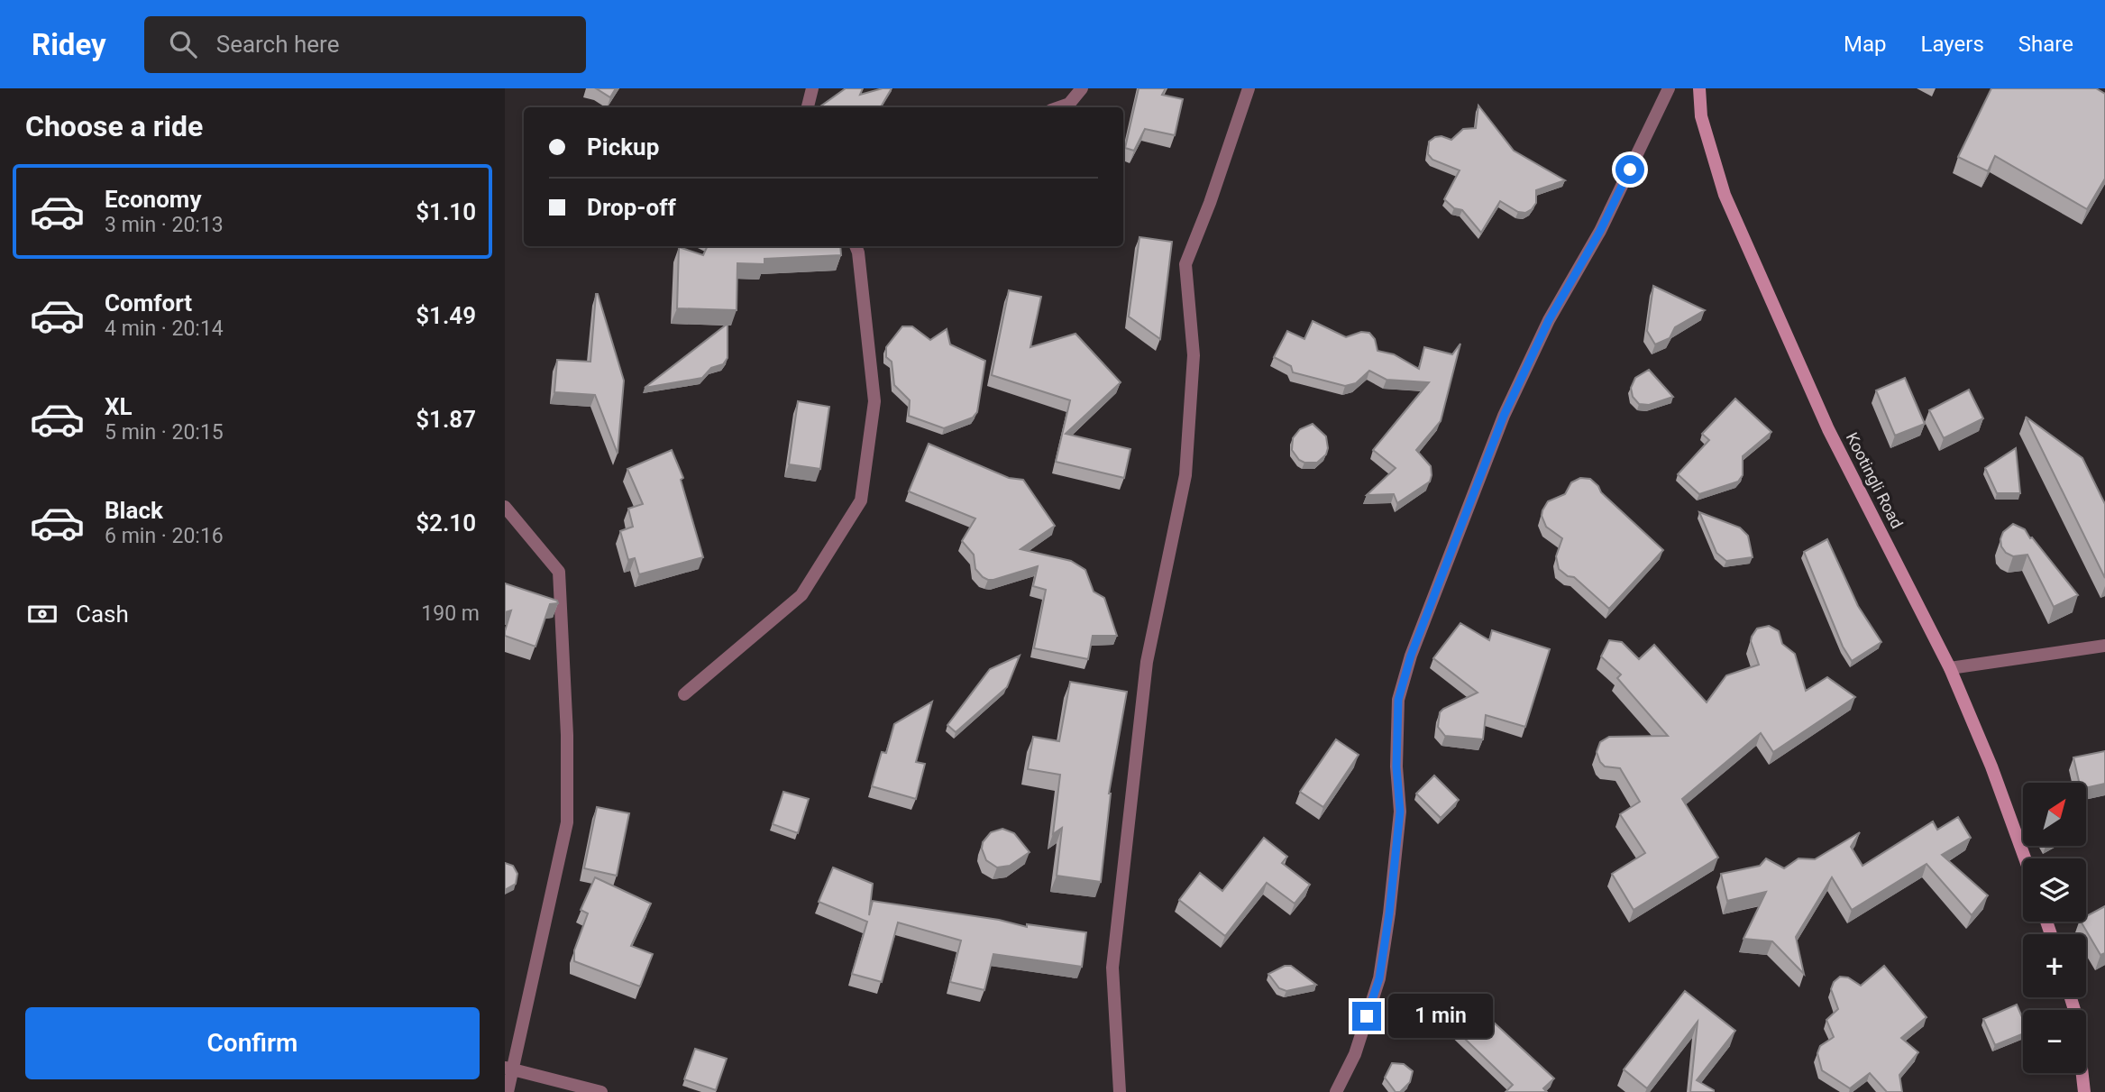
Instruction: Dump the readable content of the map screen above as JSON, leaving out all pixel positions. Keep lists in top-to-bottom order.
{
  "streets": {
    "street": ["Kootingli Road"]
  },
  "north": "top right",
  "page": {
    "header": "Ridey",
    "search": "Search here",
    "nav": ["Map", "Layers", "Share"],
    "heading": "Choose a ride",
    "banner": ["Pickup", "Drop-off"],
    "list": [
      {
        "name": "Economy",
        "note": "3 min · 20:13",
        "value": "$1.10"
      },
      {
        "name": "Comfort",
        "note": "4 min · 20:14",
        "value": "$1.49"
      },
      {
        "name": "XL",
        "note": "5 min · 20:15",
        "value": "$1.87"
      },
      {
        "name": "Black",
        "note": "6 min · 20:16",
        "value": "$2.10"
      }
    ],
    "pay": ["Cash", "190 m"],
    "map_buttons": ["+", "−"],
    "bubble": "1 min",
    "buttons": "Confirm"
  }
}
